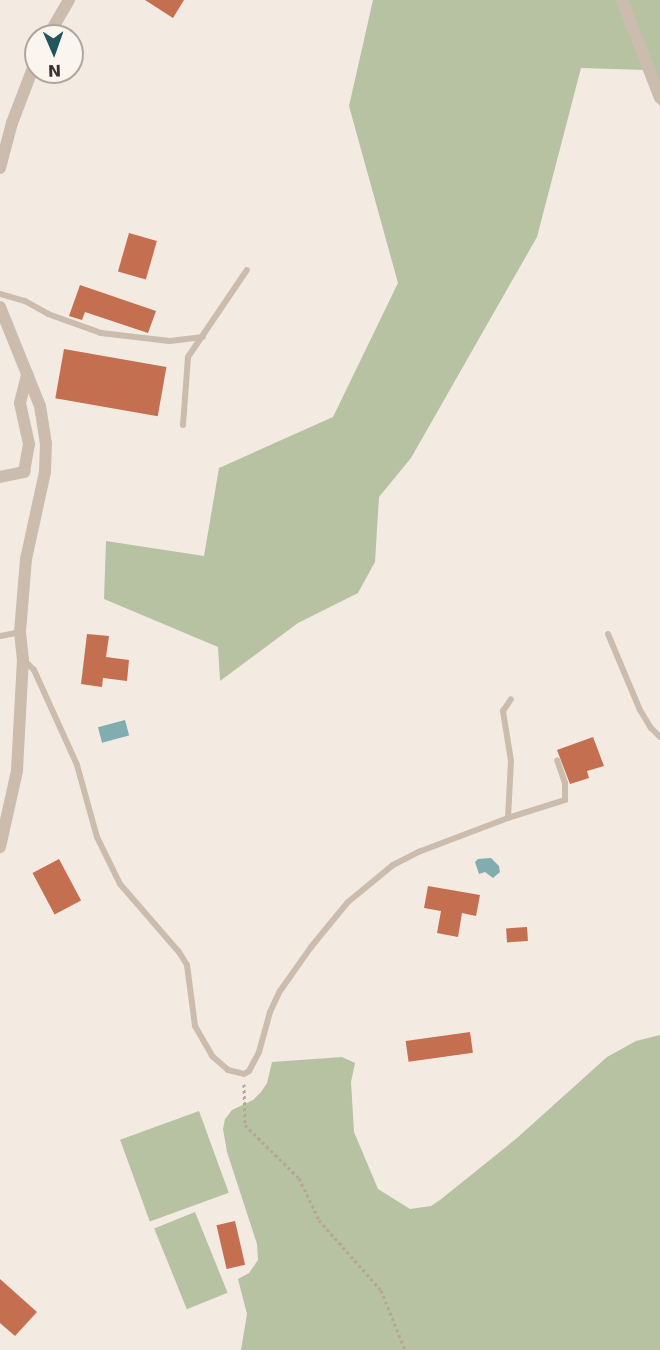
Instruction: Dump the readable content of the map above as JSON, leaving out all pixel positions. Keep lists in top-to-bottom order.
{
  "north": "bottom"
}
